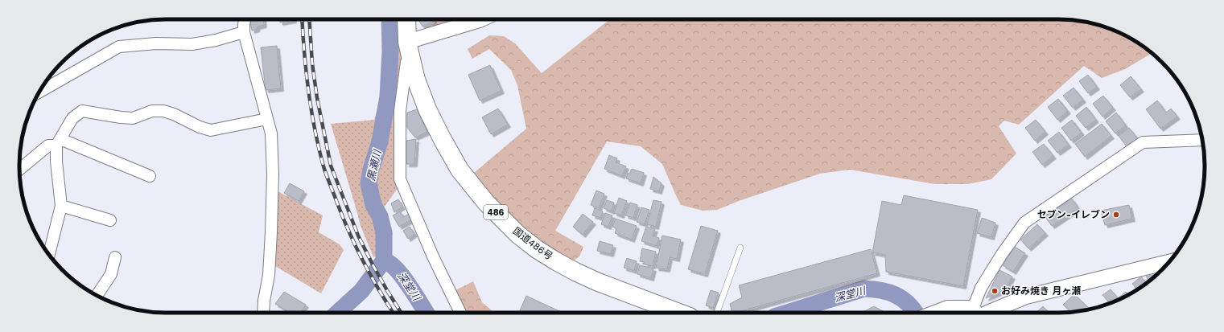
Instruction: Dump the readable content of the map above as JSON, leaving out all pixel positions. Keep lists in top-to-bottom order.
{
  "streets": {
    "highway": ["486", "国道486号"]
  },
  "water": ["黒瀬川", "深堂川"],
  "places": ["セブン-イレブン", "お好み焼き 月ヶ瀬"]
}
